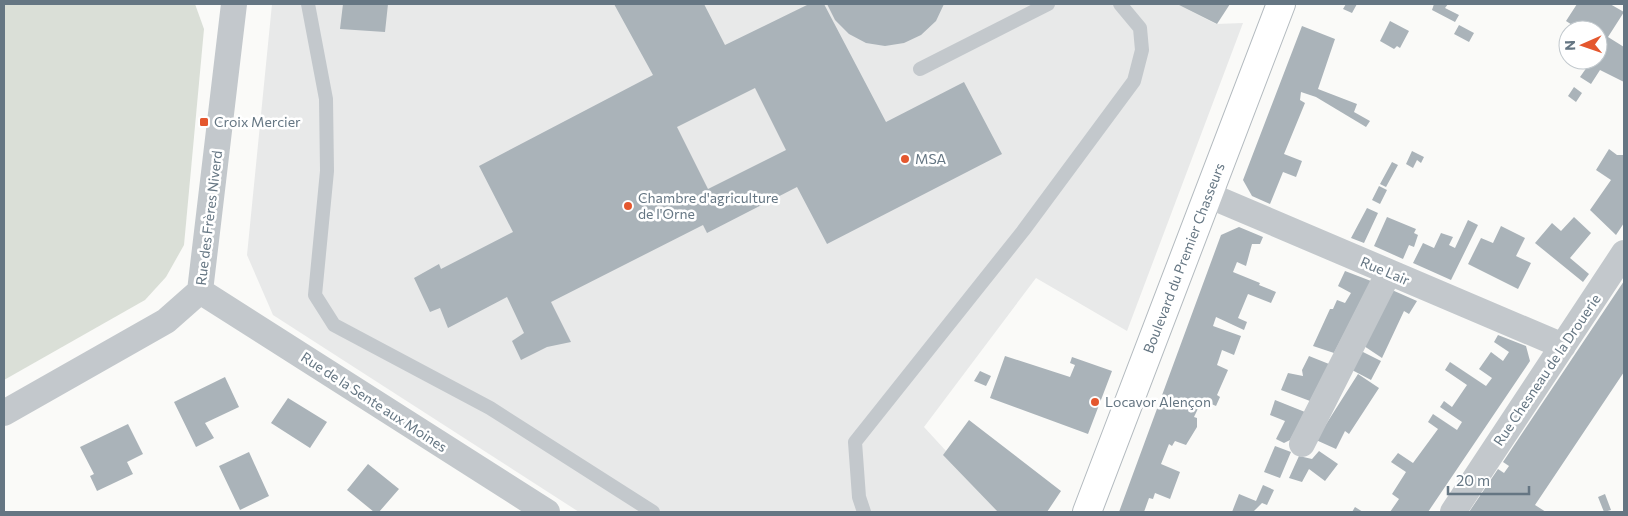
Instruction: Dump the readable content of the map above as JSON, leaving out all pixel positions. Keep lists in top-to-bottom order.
{
  "streets": {
    "main road": ["Boulevard du Premier Chasseurs"],
    "street": [
      "Rue des Frères Niverd",
      "Rue Lair",
      "Rue Chesneau de la Drouerie",
      "Rue de la Sente aux Moines"
    ]
  },
  "crossings": [
    ["Rue des Frères Niverd", "Rue de la Sente aux Moines"],
    ["Boulevard du Premier Chasseurs", "Rue Lair"],
    ["Rue Lair", "Rue Chesneau de la Drouerie"]
  ],
  "places": {
    "transit": ["Croix Mercier"],
    "other": ["MSA", "Chambre d'agriculture de l'Orne", "Locavor Alençon"]
  },
  "scale_bar": "20 m",
  "north": "left"
}
